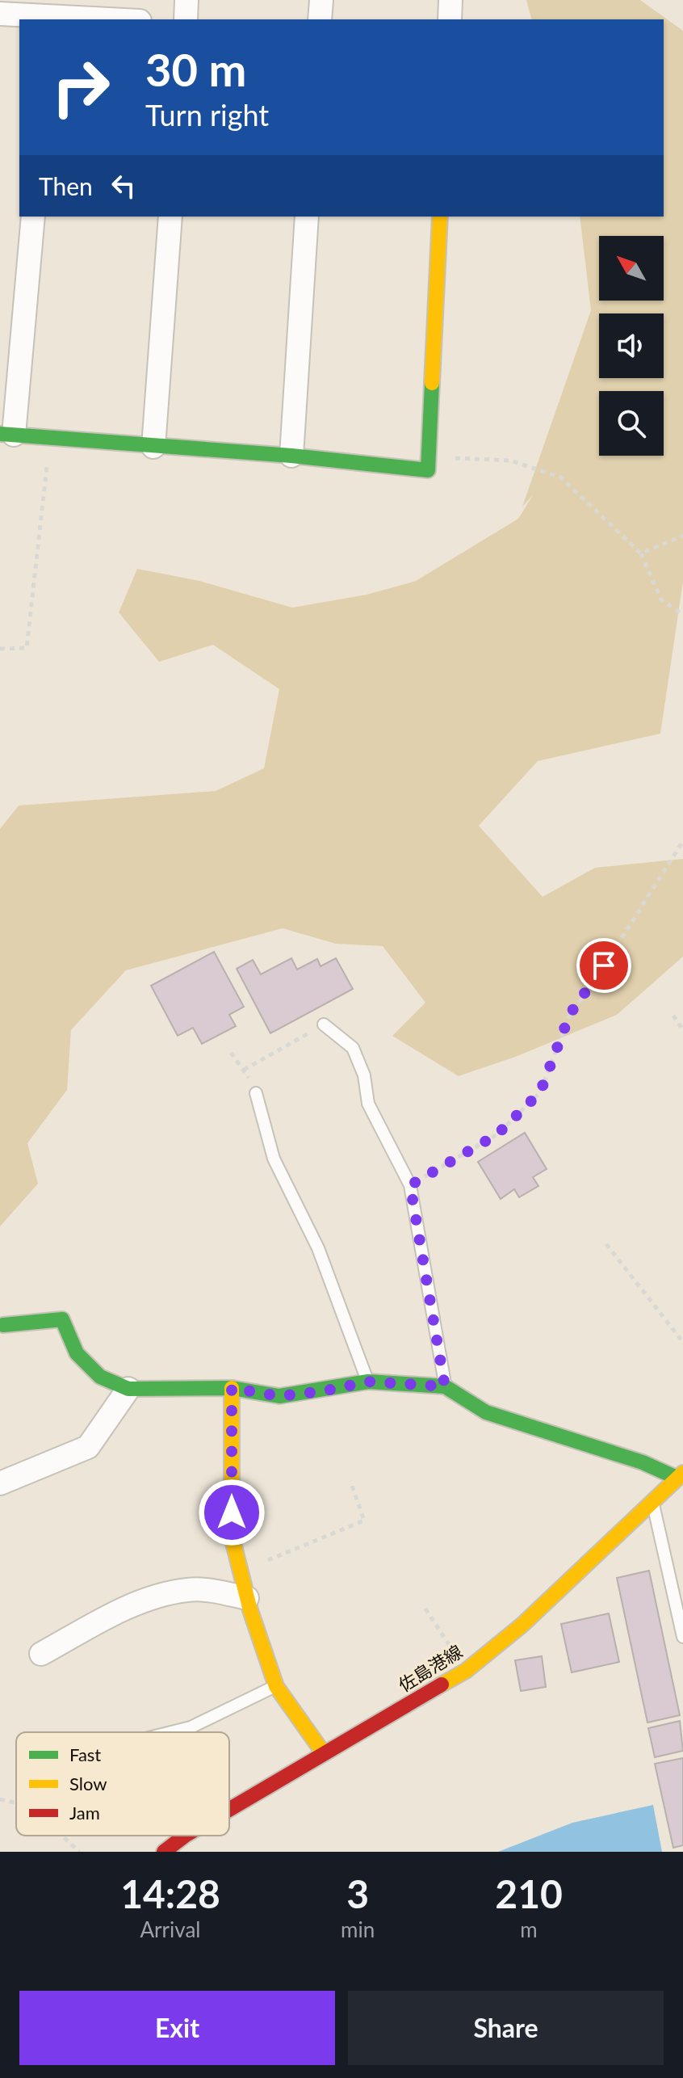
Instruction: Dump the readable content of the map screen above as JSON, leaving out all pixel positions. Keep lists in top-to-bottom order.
{
  "streets": {
    "street": ["佐島港線"]
  },
  "legend": ["Fast", "Slow", "Jam"],
  "north": "top left",
  "page": {
    "turn": ["30 m", "Turn right"],
    "then": "Then",
    "eta": [
      "14:28",
      "Arrival",
      "3",
      "min",
      "210",
      "m"
    ],
    "buttons": ["Exit", "Share"]
  }
}
